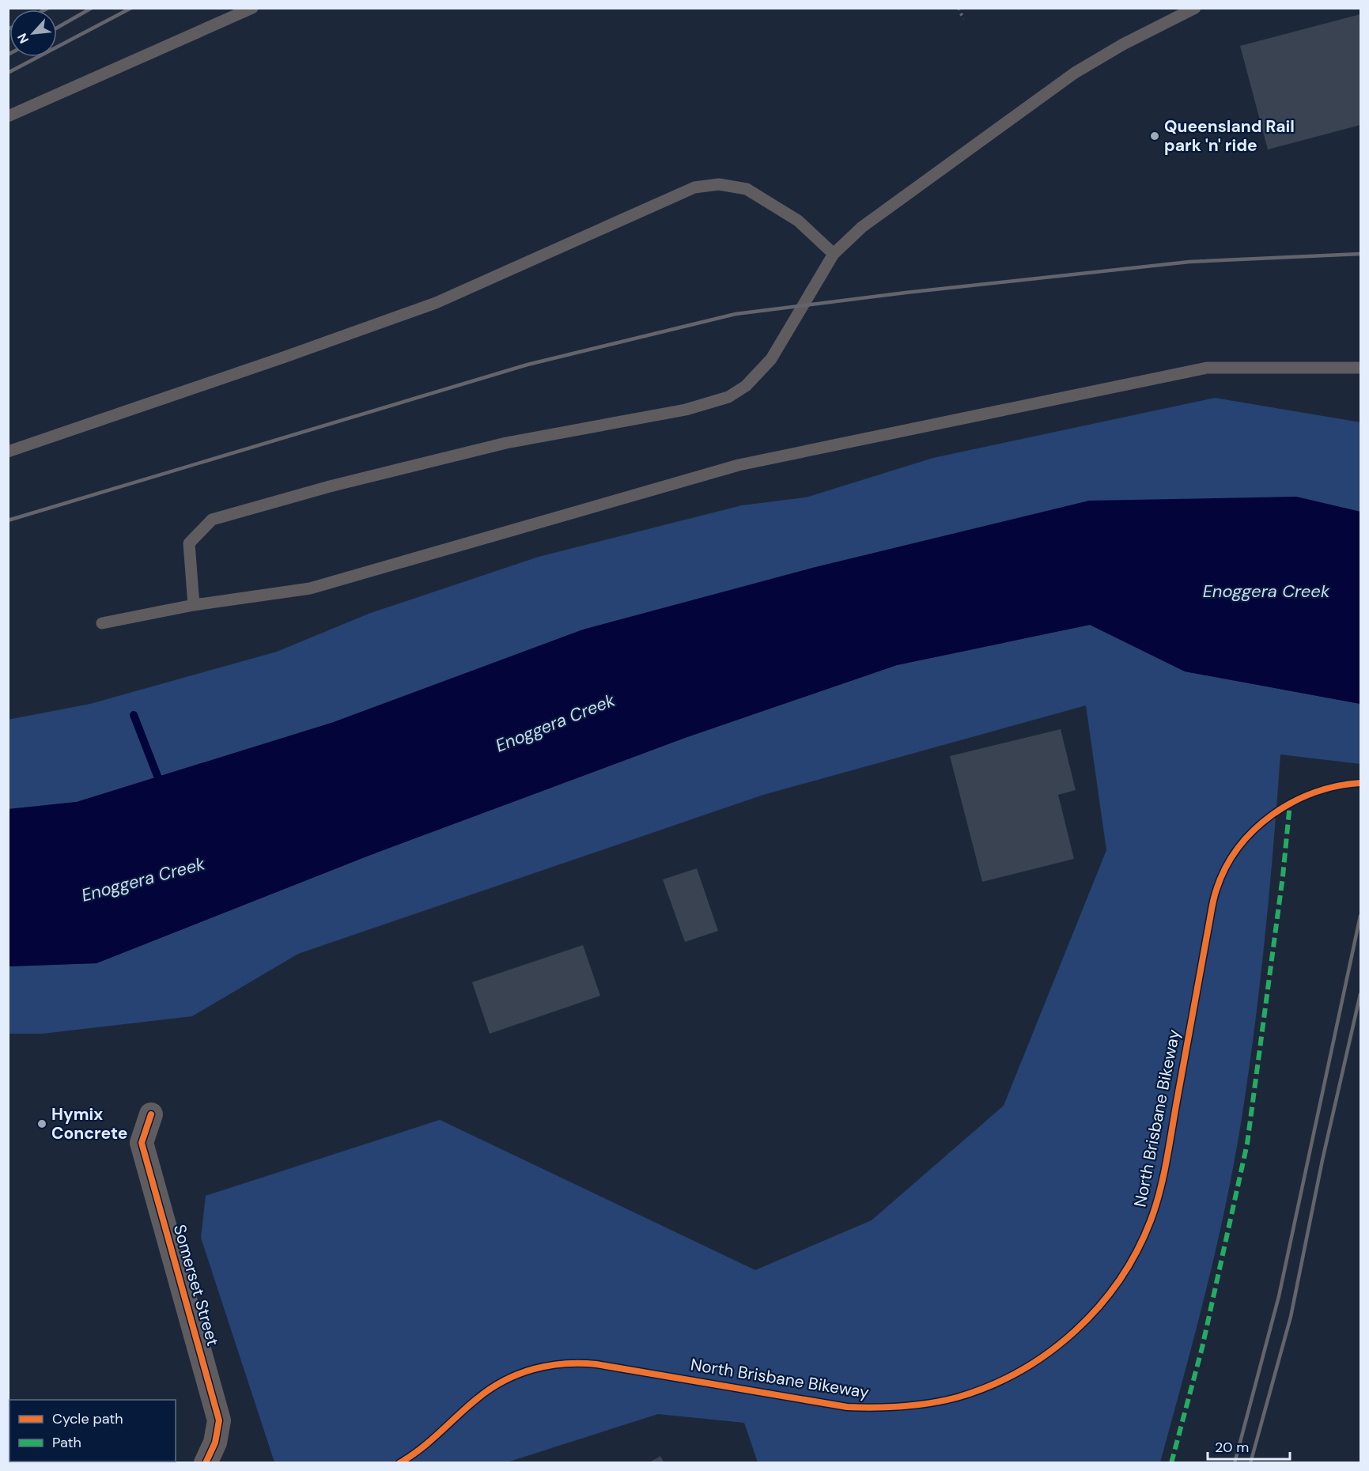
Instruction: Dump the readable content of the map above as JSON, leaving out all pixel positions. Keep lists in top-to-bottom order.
{
  "streets": {
    "street": ["Somerset Street"],
    "cycle path": ["North Brisbane Bikeway"]
  },
  "water": ["Enoggera Creek"],
  "places": ["Queensland Rail park 'n' ride", "Hymix Concrete"],
  "legend": ["Cycle path", "Path"],
  "scale_bar": "20 m",
  "north": "bottom left"
}
